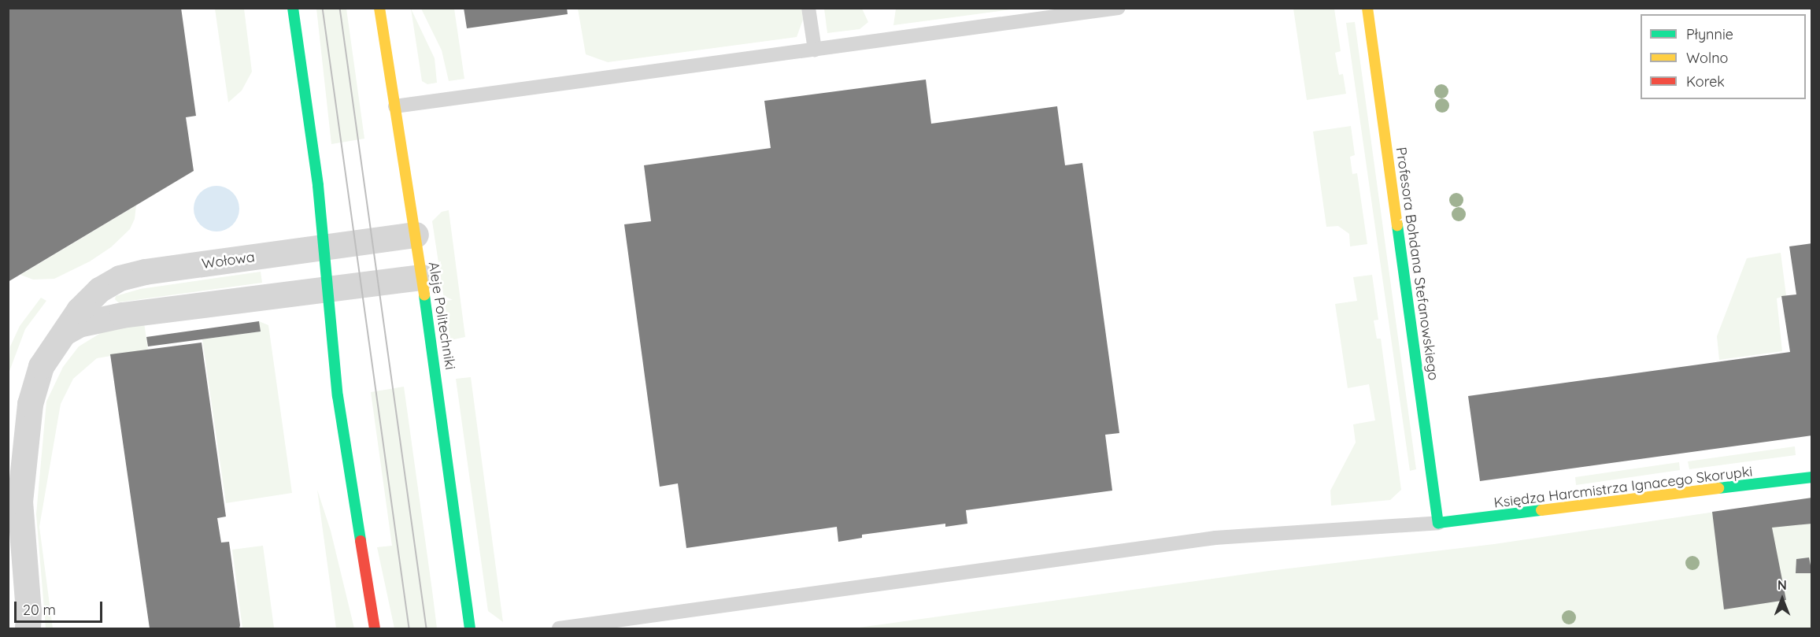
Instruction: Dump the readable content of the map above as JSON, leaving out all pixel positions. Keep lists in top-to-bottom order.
{
  "streets": {
    "main road": ["Profesora Bohdana Stefanowskiego", "Aleje Politechniki", "Księdza Harcmistrza Ignacego Skorupki"],
    "street": ["Wołowa"]
  },
  "crossings": [
    ["Wołowa", "Aleje Politechniki"],
    ["Profesora Bohdana Stefanowskiego", "Księdza Harcmistrza Ignacego Skorupki"]
  ],
  "legend": ["Płynnie", "Wolno", "Korek"],
  "scale_bar": "20 m",
  "north": "top"
}
